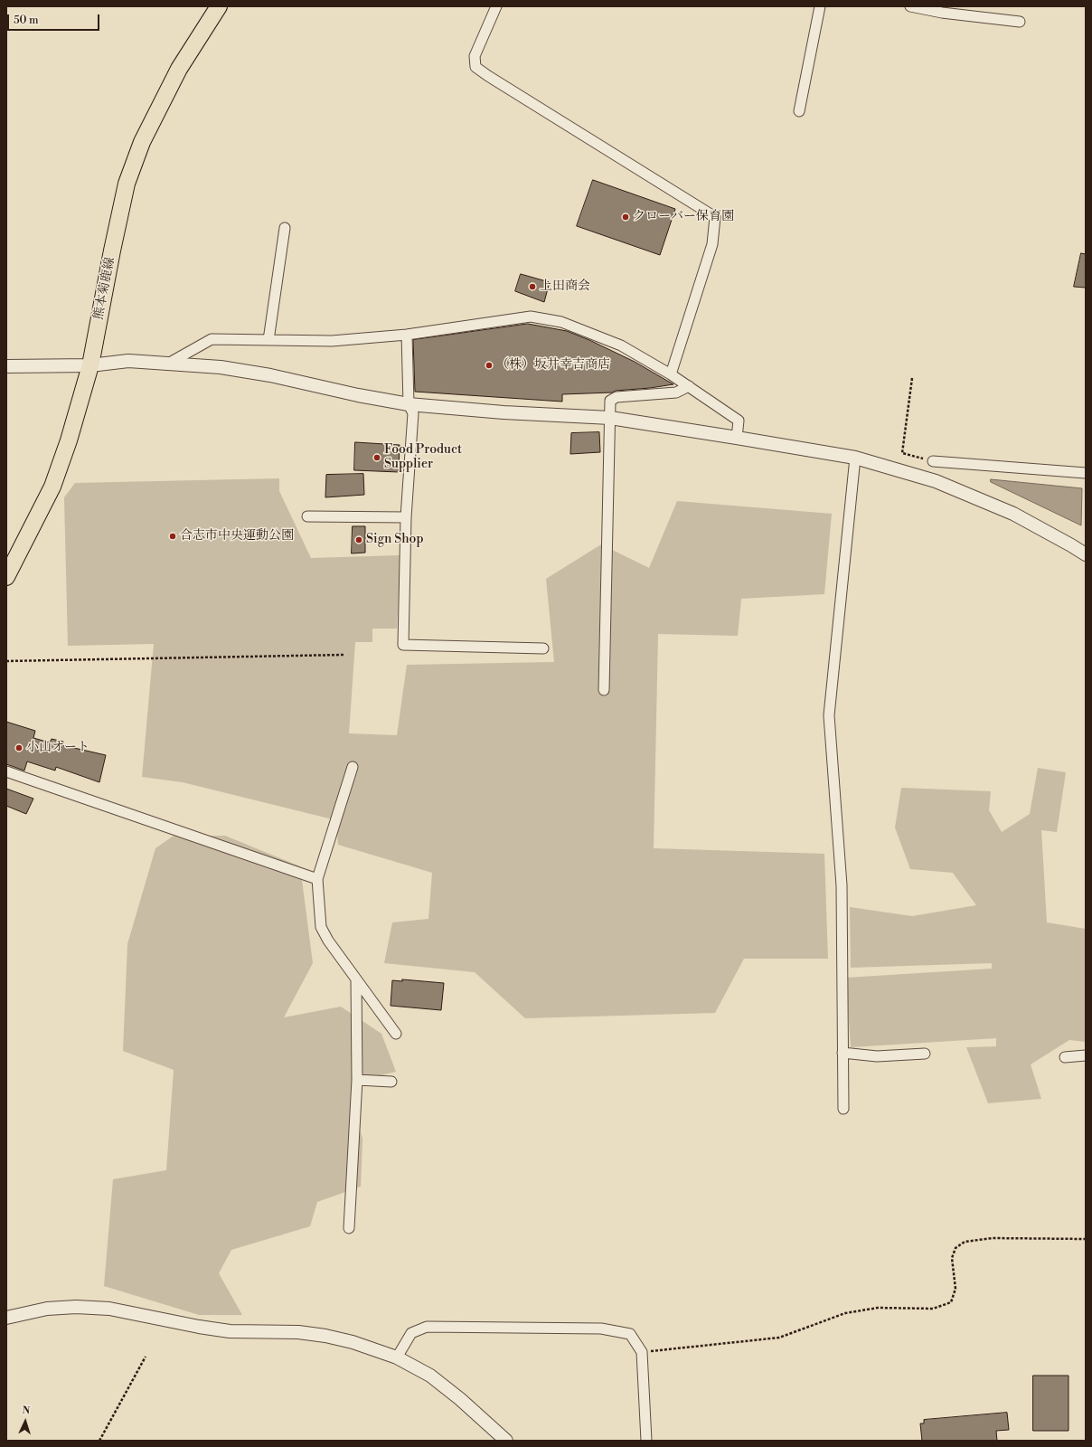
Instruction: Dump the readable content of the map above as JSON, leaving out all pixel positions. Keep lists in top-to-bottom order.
{
  "streets": {
    "main road": ["熊本菊鹿線"]
  },
  "places": [
    "クローバー保育園",
    "上田商会",
    "（株）坂井幸吉商店",
    "Food Product Supplier",
    "合志市中央運動公園",
    "Sign Shop",
    "小山オート"
  ],
  "scale_bar": "50 m",
  "north": "top"
}
